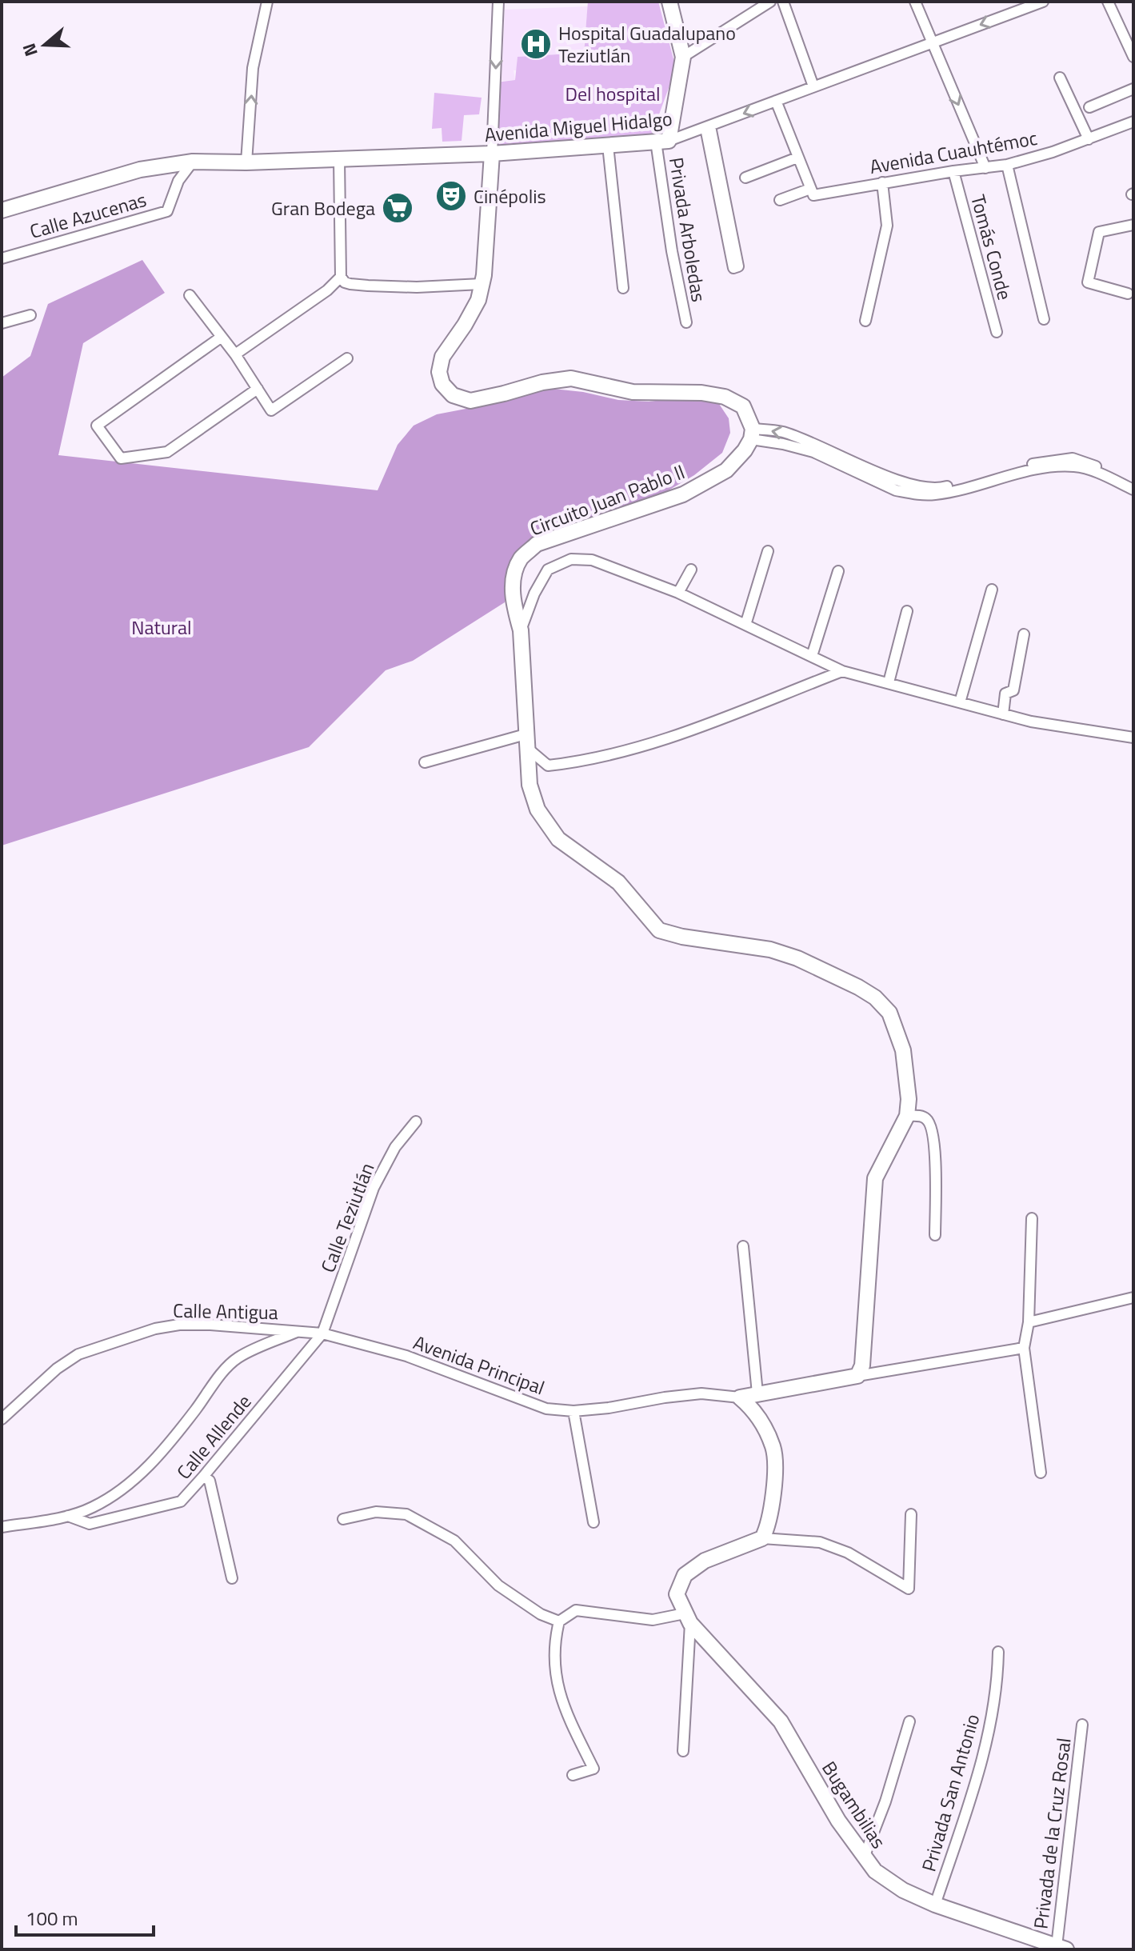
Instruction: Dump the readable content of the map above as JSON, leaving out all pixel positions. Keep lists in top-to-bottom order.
{
  "streets": {
    "main road": ["Avenida Miguel Hidalgo", "Circuito Juan Pablo ll", "Bugambilias"],
    "street": [
      "Avenida Cuauhtémoc",
      "Calle Azucenas",
      "Privada Arboledas",
      "Tomás Conde",
      "Calle Teziutlán",
      "Calle Antigua",
      "Avenida Principal",
      "Calle Allende",
      "Privada San Antonio",
      "Privada de la Cruz Rosal"
    ]
  },
  "crossings": [
    ["Avenida Miguel Hidalgo", "Calle Azucenas"],
    ["Avenida Miguel Hidalgo", "Privada Arboledas"],
    ["Avenida Cuauhtémoc", "Tomás Conde"],
    ["Calle Teziutlán", "Calle Antigua"],
    ["Calle Teziutlán", "Avenida Principal"],
    ["Calle Teziutlán", "Calle Allende"],
    ["Calle Antigua", "Avenida Principal"],
    ["Calle Antigua", "Calle Allende"],
    ["Avenida Principal", "Calle Allende"],
    ["Privada San Antonio", "Bugambilias"],
    ["Bugambilias", "Privada de la Cruz Rosal"]
  ],
  "parks": ["Del hospital", "Natural"],
  "places": {
    "hospital": ["Hospital Guadalupano Teziutlán"],
    "theatre": ["Cinépolis"],
    "supermarket": ["Gran Bodega"]
  },
  "scale_bar": "100 m",
  "north": "left"
}
